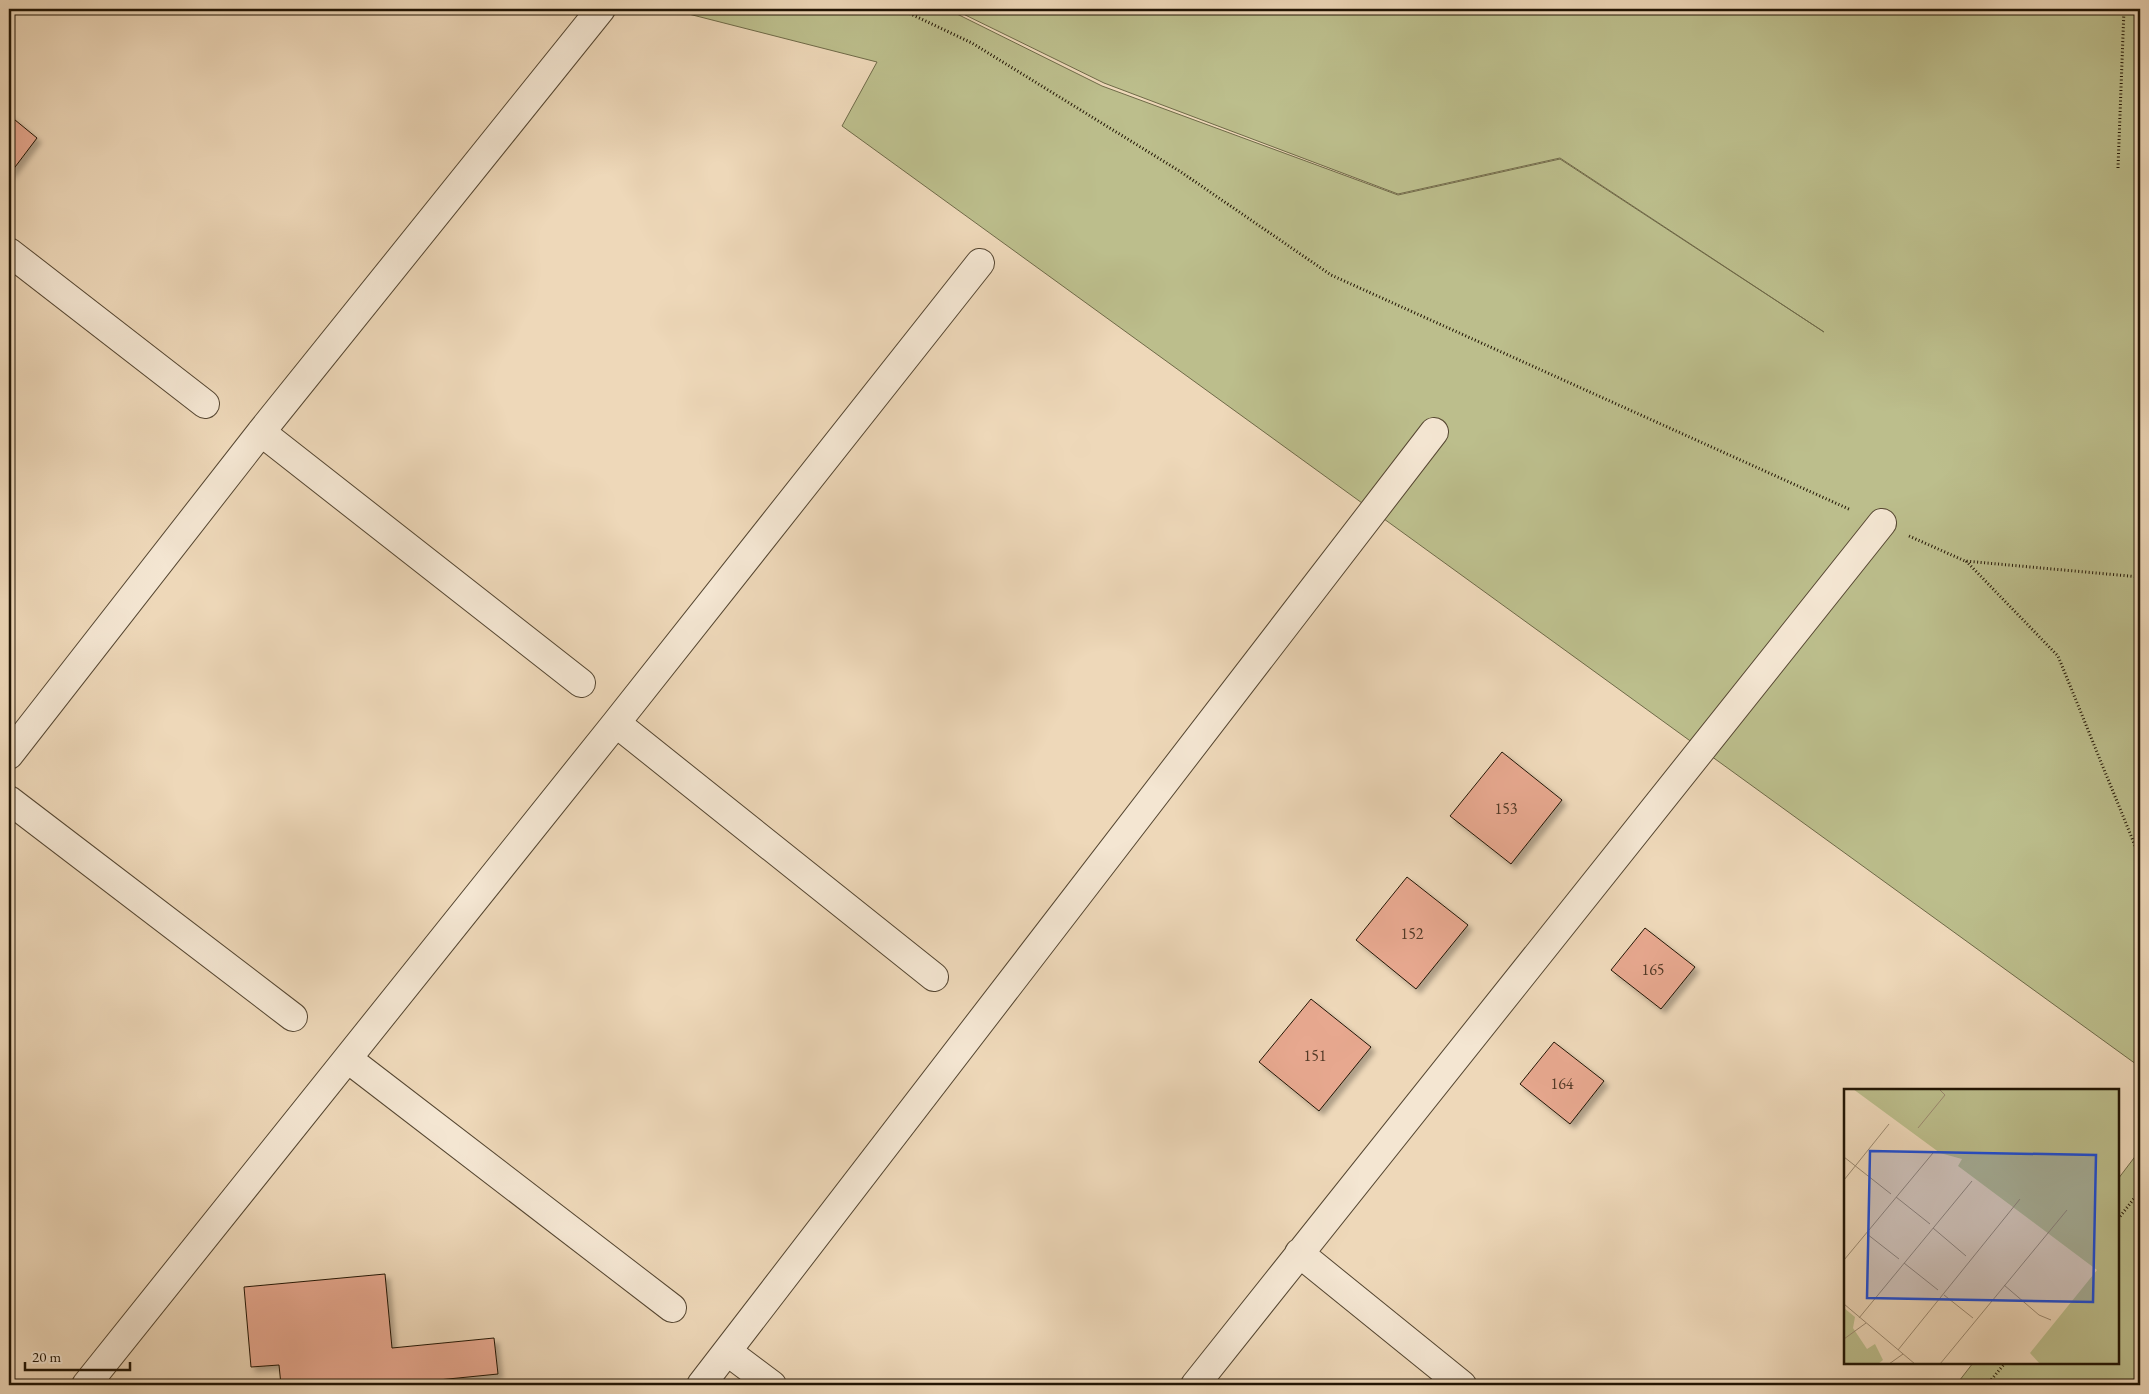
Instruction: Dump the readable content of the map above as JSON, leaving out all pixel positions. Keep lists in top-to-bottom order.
{
  "house_numbers": [
    "153",
    "152",
    "165",
    "151",
    "164"
  ],
  "scale_bar": "20 m"
}
